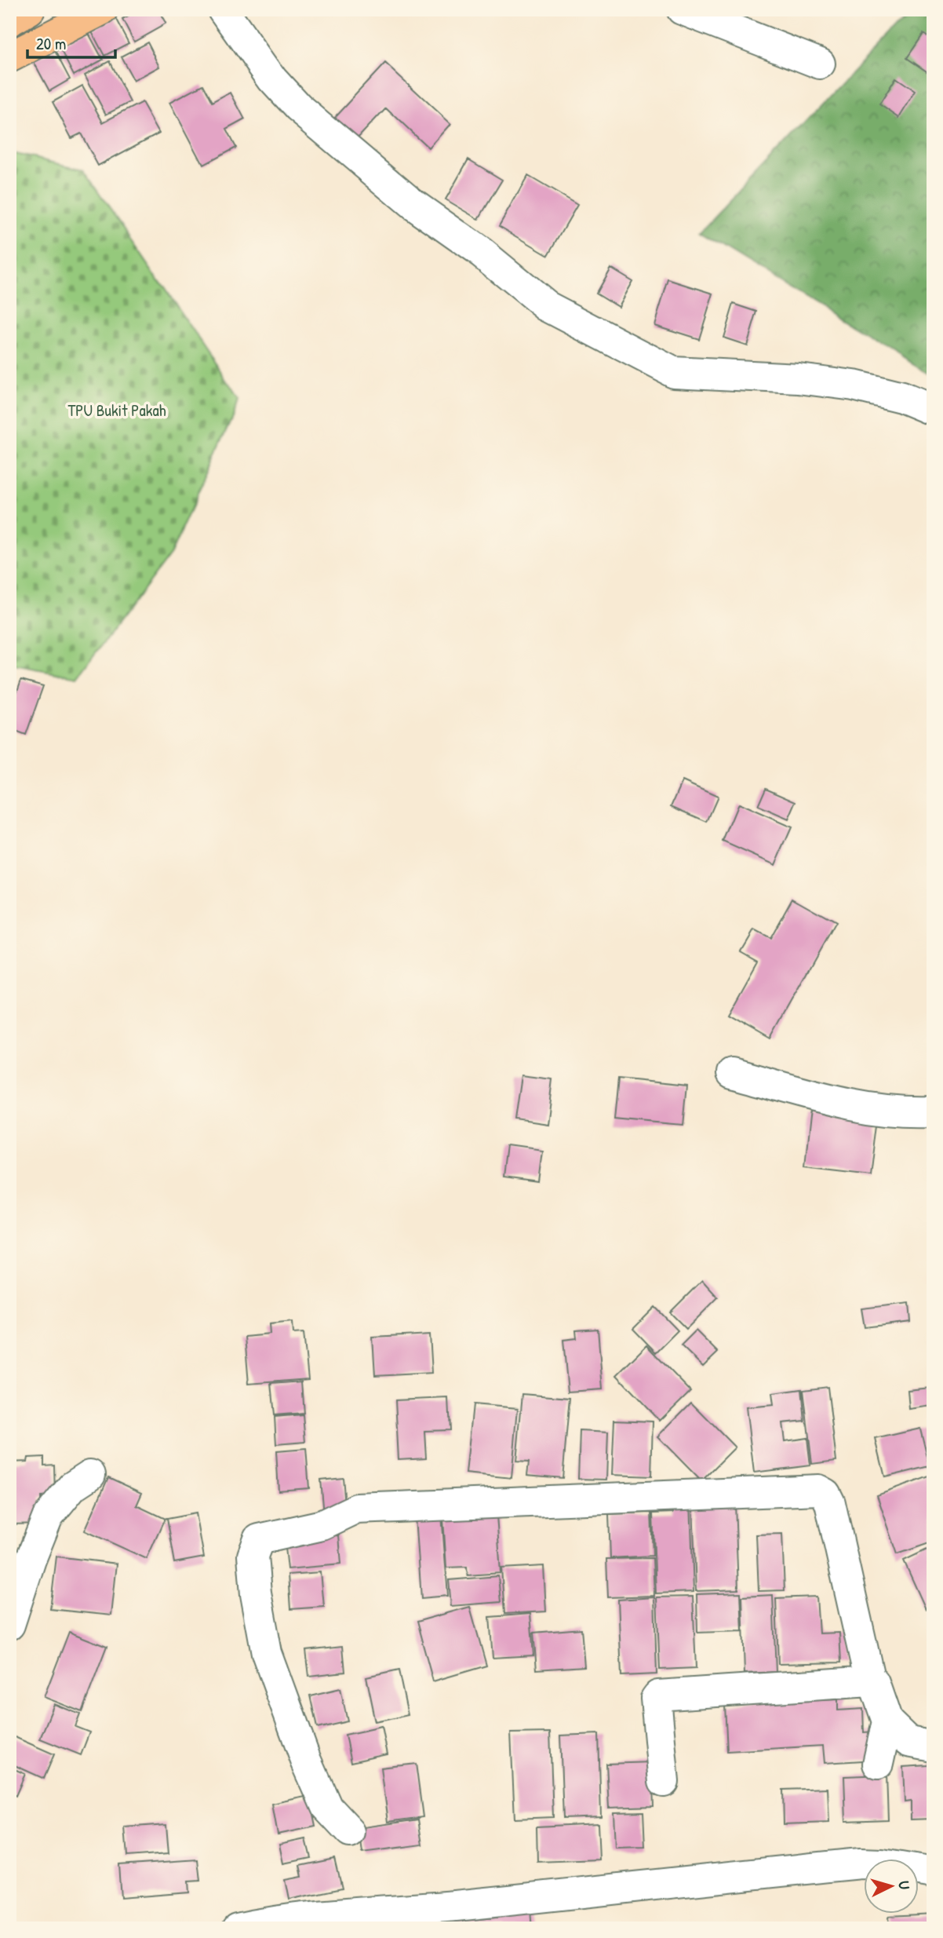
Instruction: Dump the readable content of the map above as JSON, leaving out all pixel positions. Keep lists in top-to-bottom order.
{
  "parks": ["TPU Bukit Pakah"],
  "scale_bar": "20 m",
  "north": "right"
}
